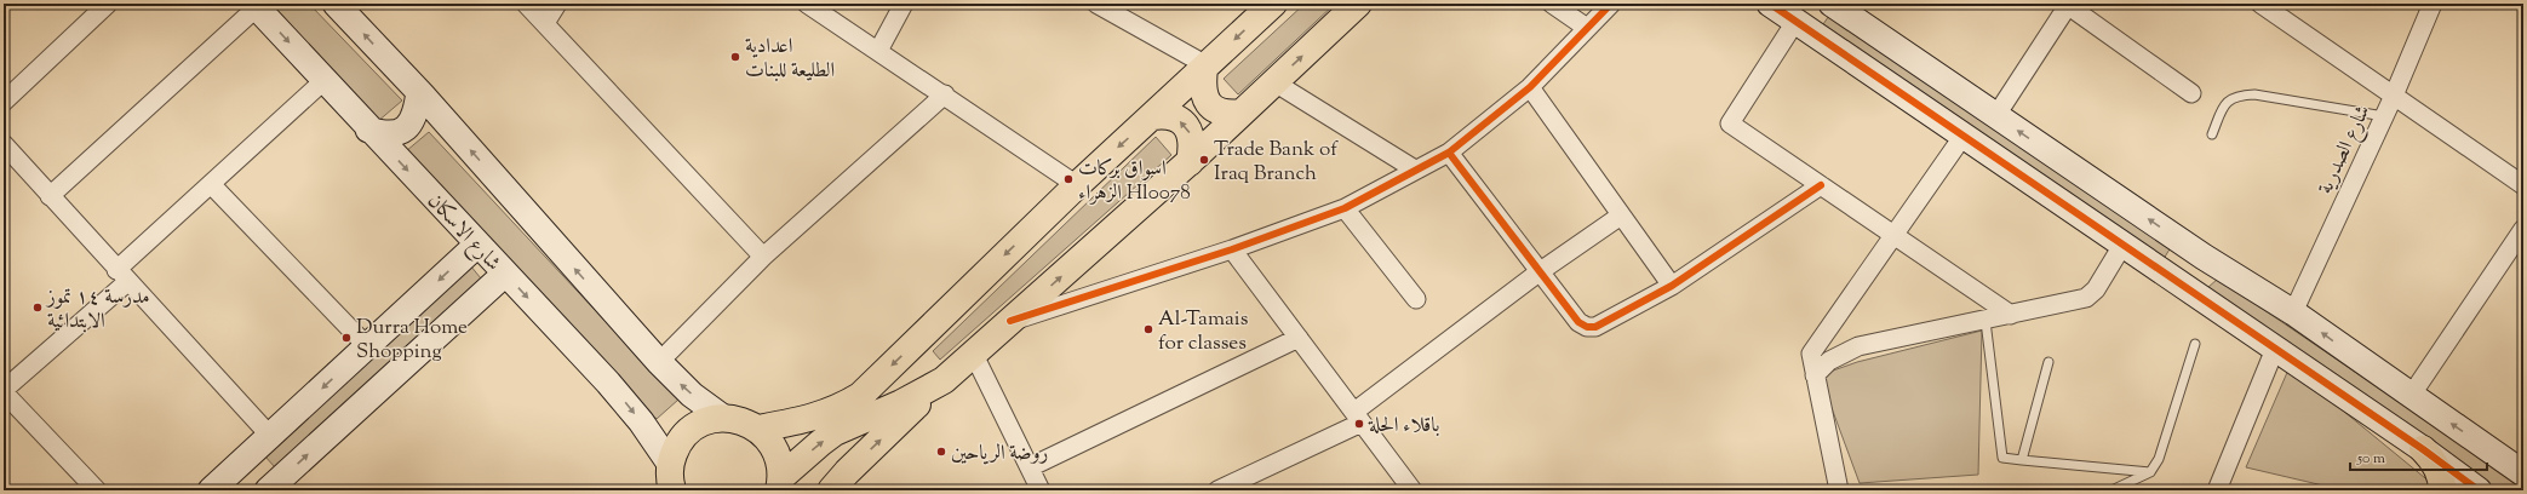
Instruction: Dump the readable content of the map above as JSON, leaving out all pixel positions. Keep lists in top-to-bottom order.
{
  "streets": {
    "street": ["شارع الصدرية", "شارع الاسكان"]
  },
  "places": [
    "اعدادية الطليعة للبنات",
    "Trade Bank of Iraq Branch",
    "اسواق بركات الزهراء Hl0078",
    "مدرسة ١٤ تموز الابتدائية",
    "Al-Tamais for classes",
    "Durra Home Shopping",
    "باقلاء الحلة",
    "روضة الرياحين"
  ],
  "scale_bar": "50 m"
}
